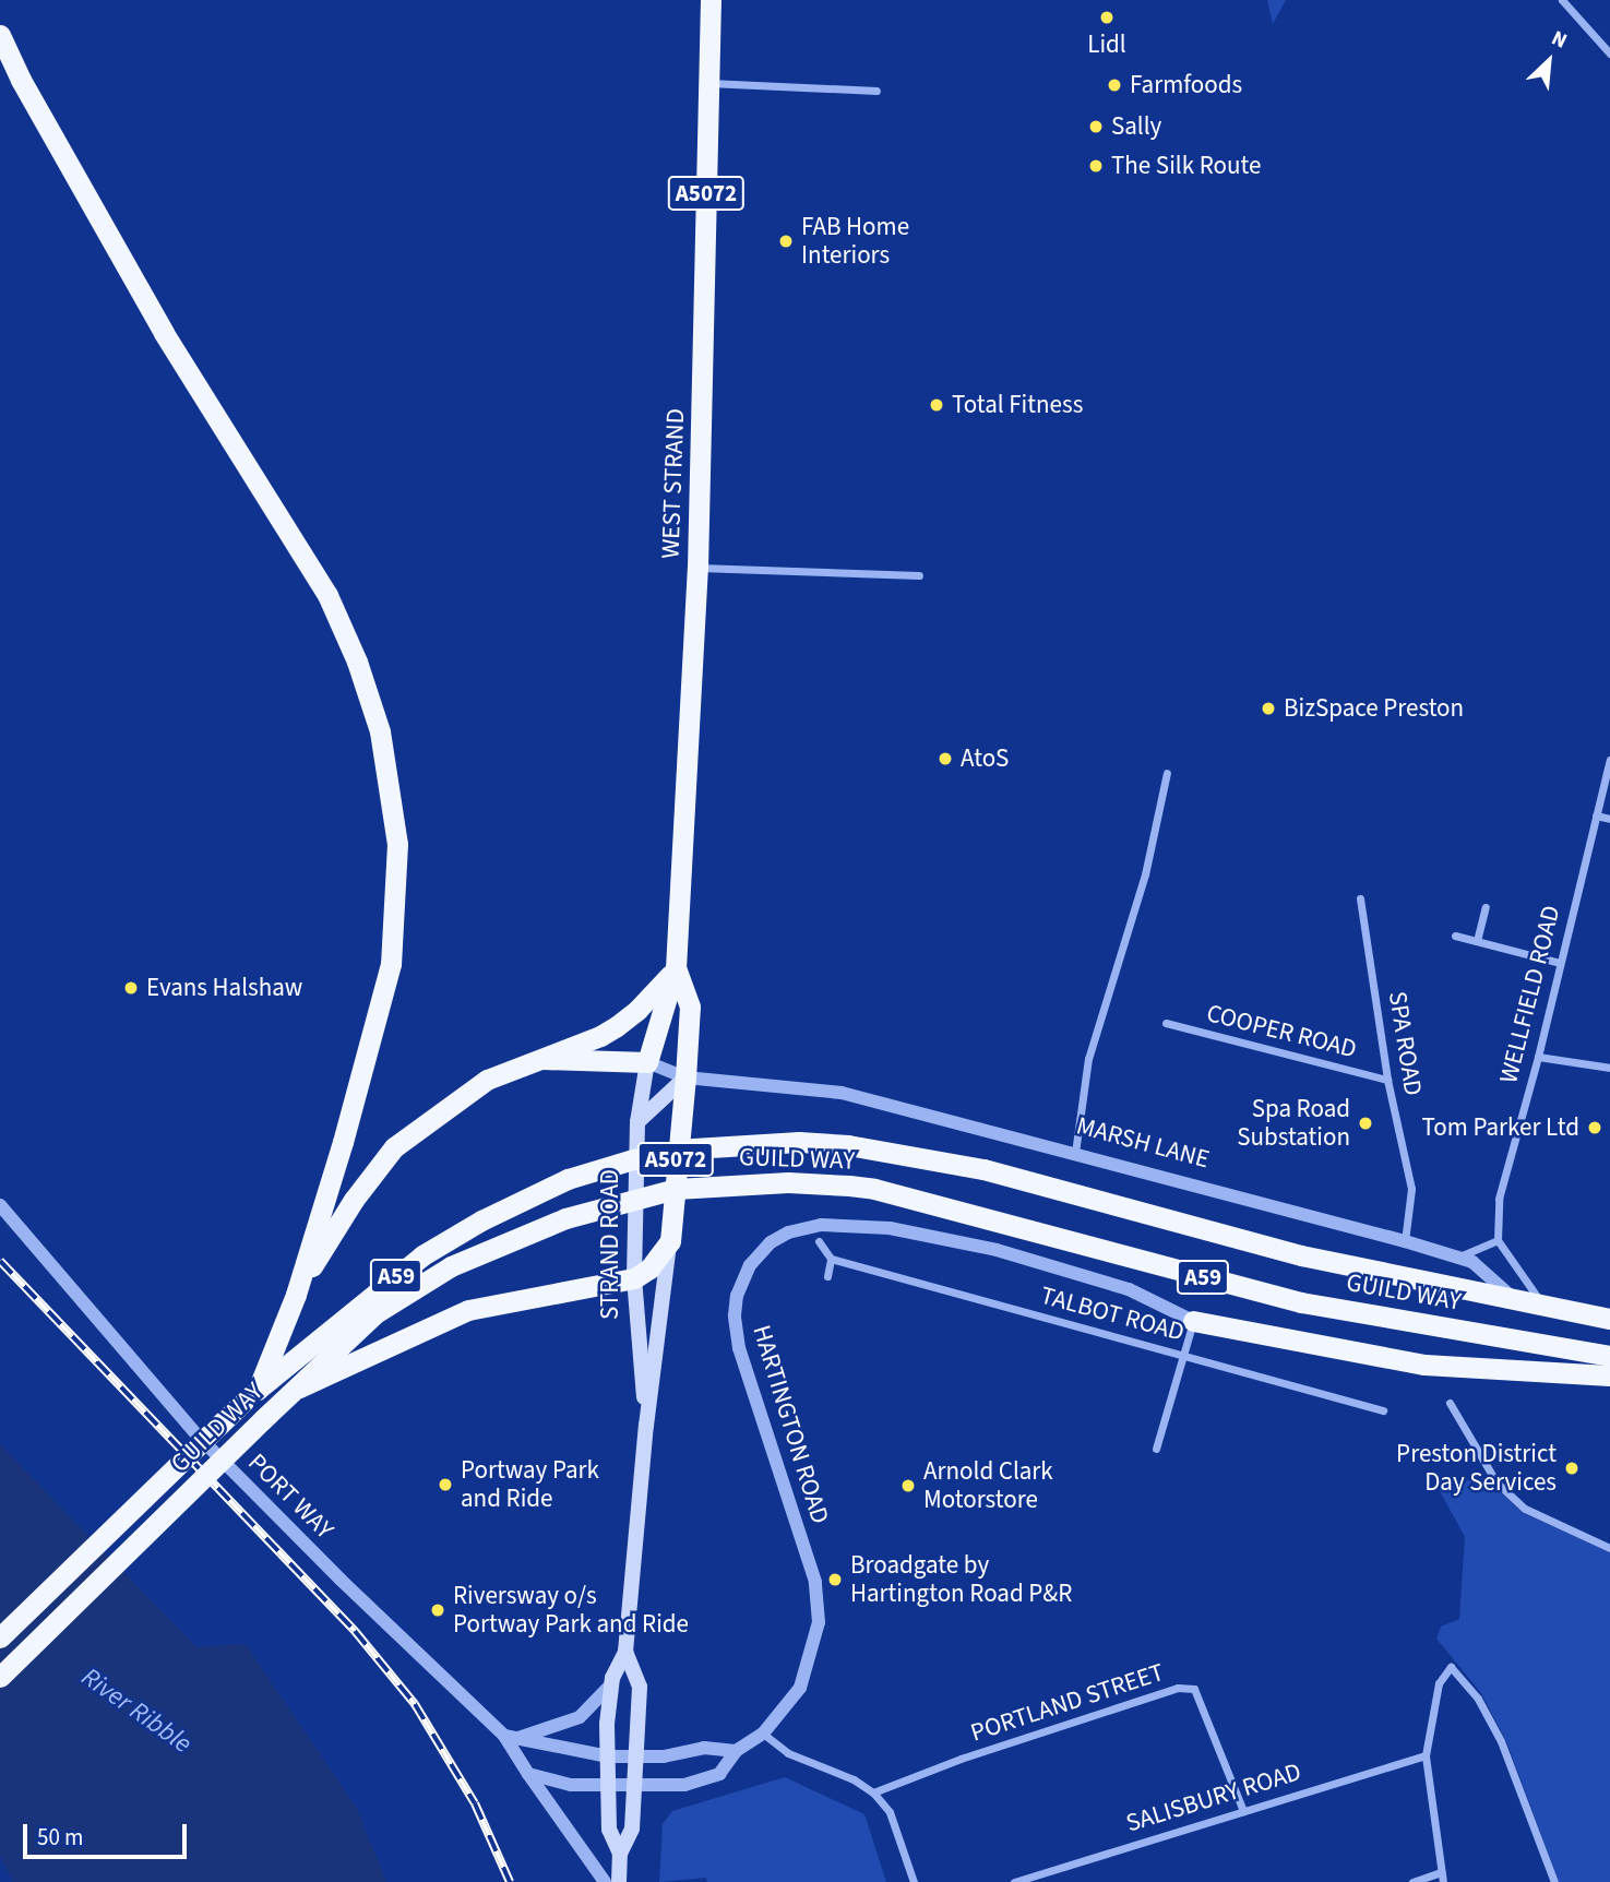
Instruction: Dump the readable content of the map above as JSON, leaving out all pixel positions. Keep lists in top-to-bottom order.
{
  "streets": {
    "highway": [
      "A5072",
      "WEST STRAND",
      "GUILD WAY",
      "STRAND ROAD",
      "A59"
    ],
    "street": [
      "WELLFIELD ROAD",
      "COOPER ROAD",
      "SPA ROAD",
      "MARSH LANE",
      "TALBOT ROAD",
      "HARTINGTON ROAD",
      "PORT WAY",
      "PORTLAND STREET",
      "SALISBURY ROAD"
    ]
  },
  "crossings": [
    ["WEST STRAND", "MARSH LANE"],
    ["WEST STRAND", "STRAND ROAD"],
    ["COOPER ROAD", "SPA ROAD"],
    ["SPA ROAD", "MARSH LANE"],
    ["MARSH LANE", "GUILD WAY"],
    ["MARSH LANE", "STRAND ROAD"],
    ["MARSH LANE", "A59"],
    ["GUILD WAY", "A59"],
    ["STRAND ROAD", "HARTINGTON ROAD"],
    ["PORTLAND STREET", "SALISBURY ROAD"]
  ],
  "water": ["River Ribble"],
  "places": [
    "Lidl",
    "Farmfoods",
    "Sally",
    "The Silk Route",
    "FAB Home Interiors",
    "Total Fitness",
    "BizSpace Preston",
    "AtoS",
    "Evans Halshaw",
    "Spa Road Substation",
    "Tom Parker Ltd",
    "Preston District Day Services",
    "Portway Park and Ride",
    "Arnold Clark Motorstore",
    "Broadgate by Hartington Road P&R",
    "Riversway o/s Portway Park and Ride"
  ],
  "scale_bar": "50 m",
  "north": "top right"
}
